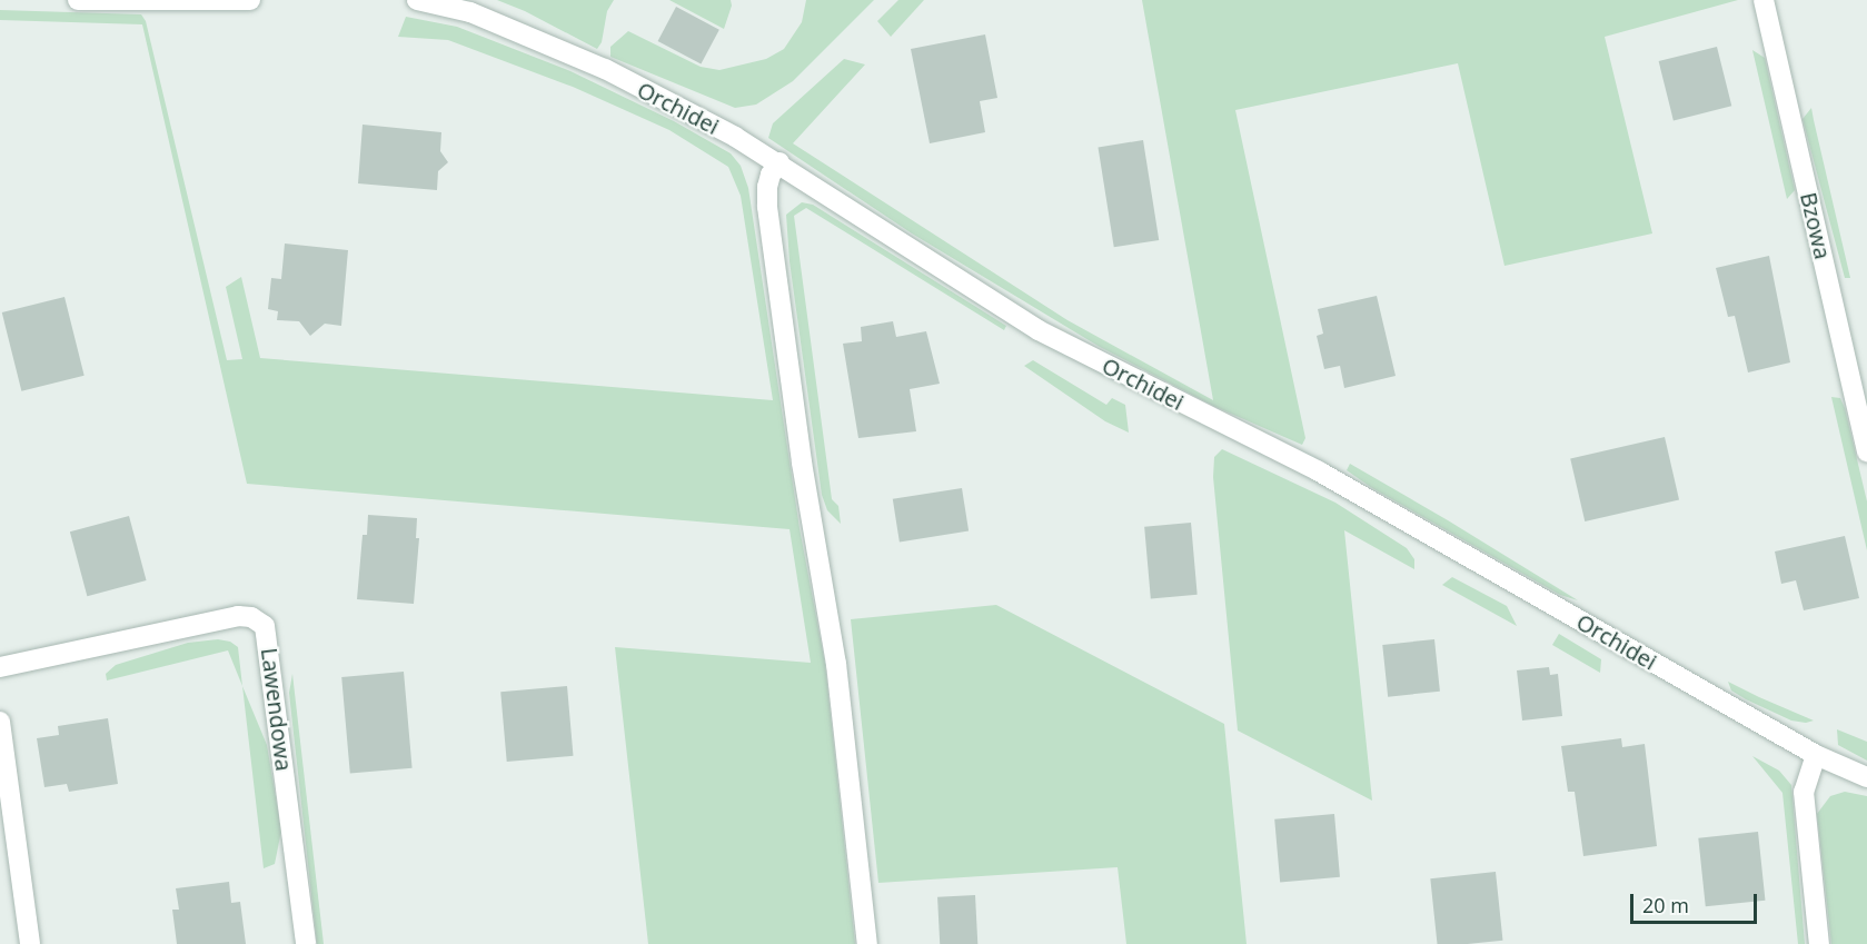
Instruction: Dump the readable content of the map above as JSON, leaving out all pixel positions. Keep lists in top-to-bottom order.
{
  "streets": {
    "street": ["Orchidei", "Bzowa", "Lawendowa"]
  },
  "scale_bar": "20 m"
}
